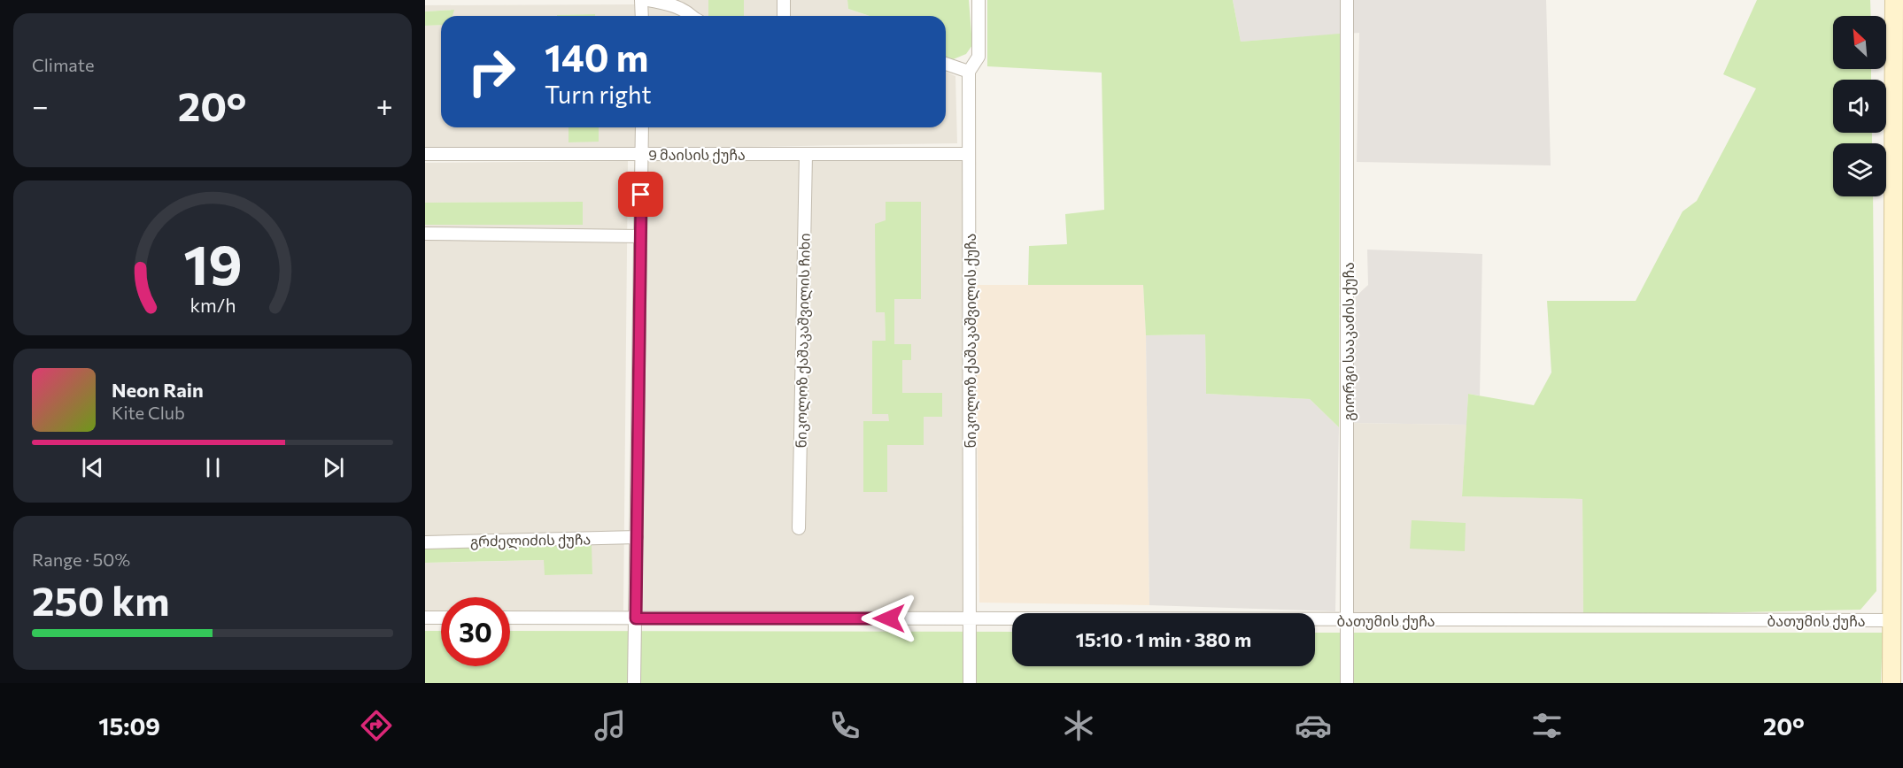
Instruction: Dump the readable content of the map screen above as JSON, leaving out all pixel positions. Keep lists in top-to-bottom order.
{
  "streets": {
    "street": [
      "9 მაისის ქუჩა",
      "ნიკოლოზ ქაშაკაშვილის ჩიხი",
      "ნიკოლოზ ქაშაკაშვილის ქუჩა",
      "გიორგი სააკაძის ქუჩა",
      "გრძელიძის ქუჩა",
      "ბათუმის ქუჩა"
    ]
  },
  "crossings": [
    ["9 მაისის ქუჩა", "ნიკოლოზ ქაშაკაშვილის ჩიხი"],
    ["9 მაისის ქუჩა", "ნიკოლოზ ქაშაკაშვილის ქუჩა"],
    ["ნიკოლოზ ქაშაკაშვილის ქუჩა", "ბათუმის ქუჩა"],
    ["გიორგი სააკაძის ქუჩა", "ბათუმის ქუჩა"]
  ],
  "north": "top left",
  "page": {
    "tile": [
      "Climate",
      ["Range · 50%", "250 km"]
    ],
    "turn": ["140 m", "Turn right"],
    "heat": ["−", "20°", "+"],
    "song": ["Neon Rain", "Kite Club"],
    "limit": "30",
    "trip": "15:10 · 1 min · 380 m",
    "tabs": ["15:09", "20°"],
    "gauge": ["19", "km/h"]
  }
}
